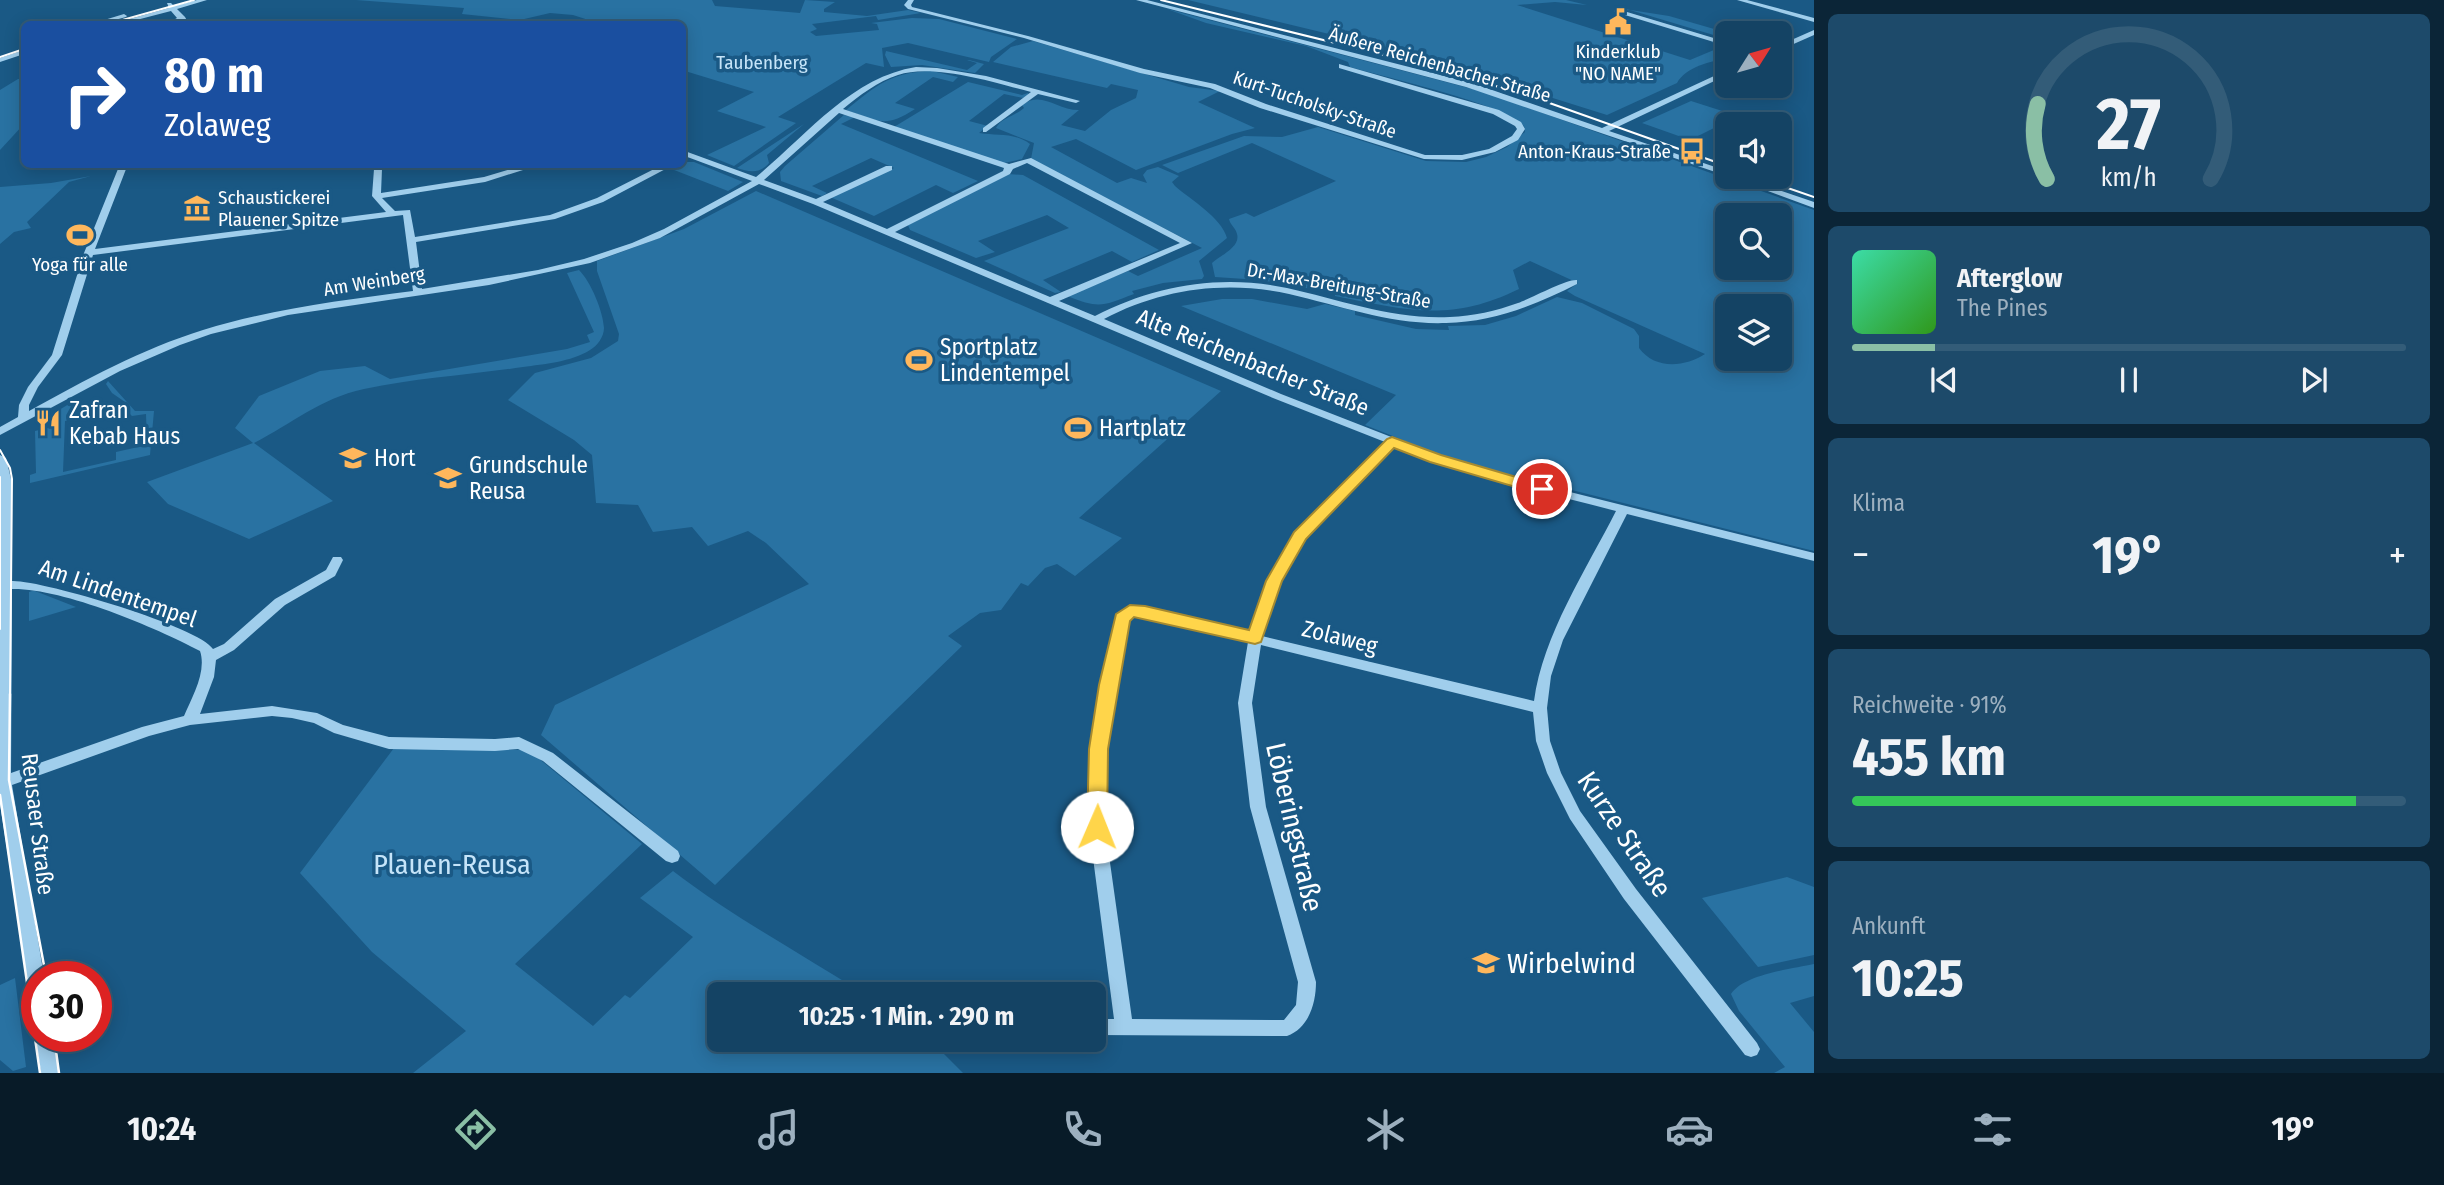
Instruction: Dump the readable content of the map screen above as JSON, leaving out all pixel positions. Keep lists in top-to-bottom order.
{
  "streets": {
    "street": [
      "Äußere Reichenbacher Straße",
      "Kurt-Tucholsky-Straße",
      "Am Weinberg",
      "Dr.-Max-Breitung-Straße",
      "Alte Reichenbacher Straße",
      "Am Lindentempel",
      "Zolaweg",
      "Reusaer Straße",
      "Löberingstraße",
      "Kurze Straße"
    ]
  },
  "crossings": [
    ["Am Weinberg", "Alte Reichenbacher Straße"],
    ["Dr.-Max-Breitung-Straße", "Alte Reichenbacher Straße"],
    ["Alte Reichenbacher Straße", "Löberingstraße"],
    ["Alte Reichenbacher Straße", "Kurze Straße"],
    ["Am Lindentempel", "Reusaer Straße"],
    ["Zolaweg", "Löberingstraße"],
    ["Zolaweg", "Kurze Straße"]
  ],
  "parks": ["Taubenberg", "Plauen-Reusa"],
  "places": {
    "public building": ["Kinderklub \"NO NAME\""],
    "bus stop": ["Anton-Kraus-Straße"],
    "museum": ["Schaustickerei Plauener Spitze"],
    "sports": ["Yoga für alle", "Sportplatz Lindentempel", "Hartplatz"],
    "restaurant": ["Zafran Kebab Haus"],
    "school or university": ["Hort", "Grundschule Reusa", "Wirbelwind"]
  },
  "north": "top right",
  "page": {
    "turn": ["80 m", "Zolaweg"],
    "song": ["Afterglow", "The Pines"],
    "tile": [
      "Klima",
      ["Reichweite · 91%", "455 km"],
      ["Ankunft", "10:25"]
    ],
    "heat": ["−", "19°", "+"],
    "limit": "30",
    "trip": "10:25 · 1 Min. · 290 m",
    "tabs": ["10:24", "19°"],
    "gauge": ["27", "km/h"]
  }
}
